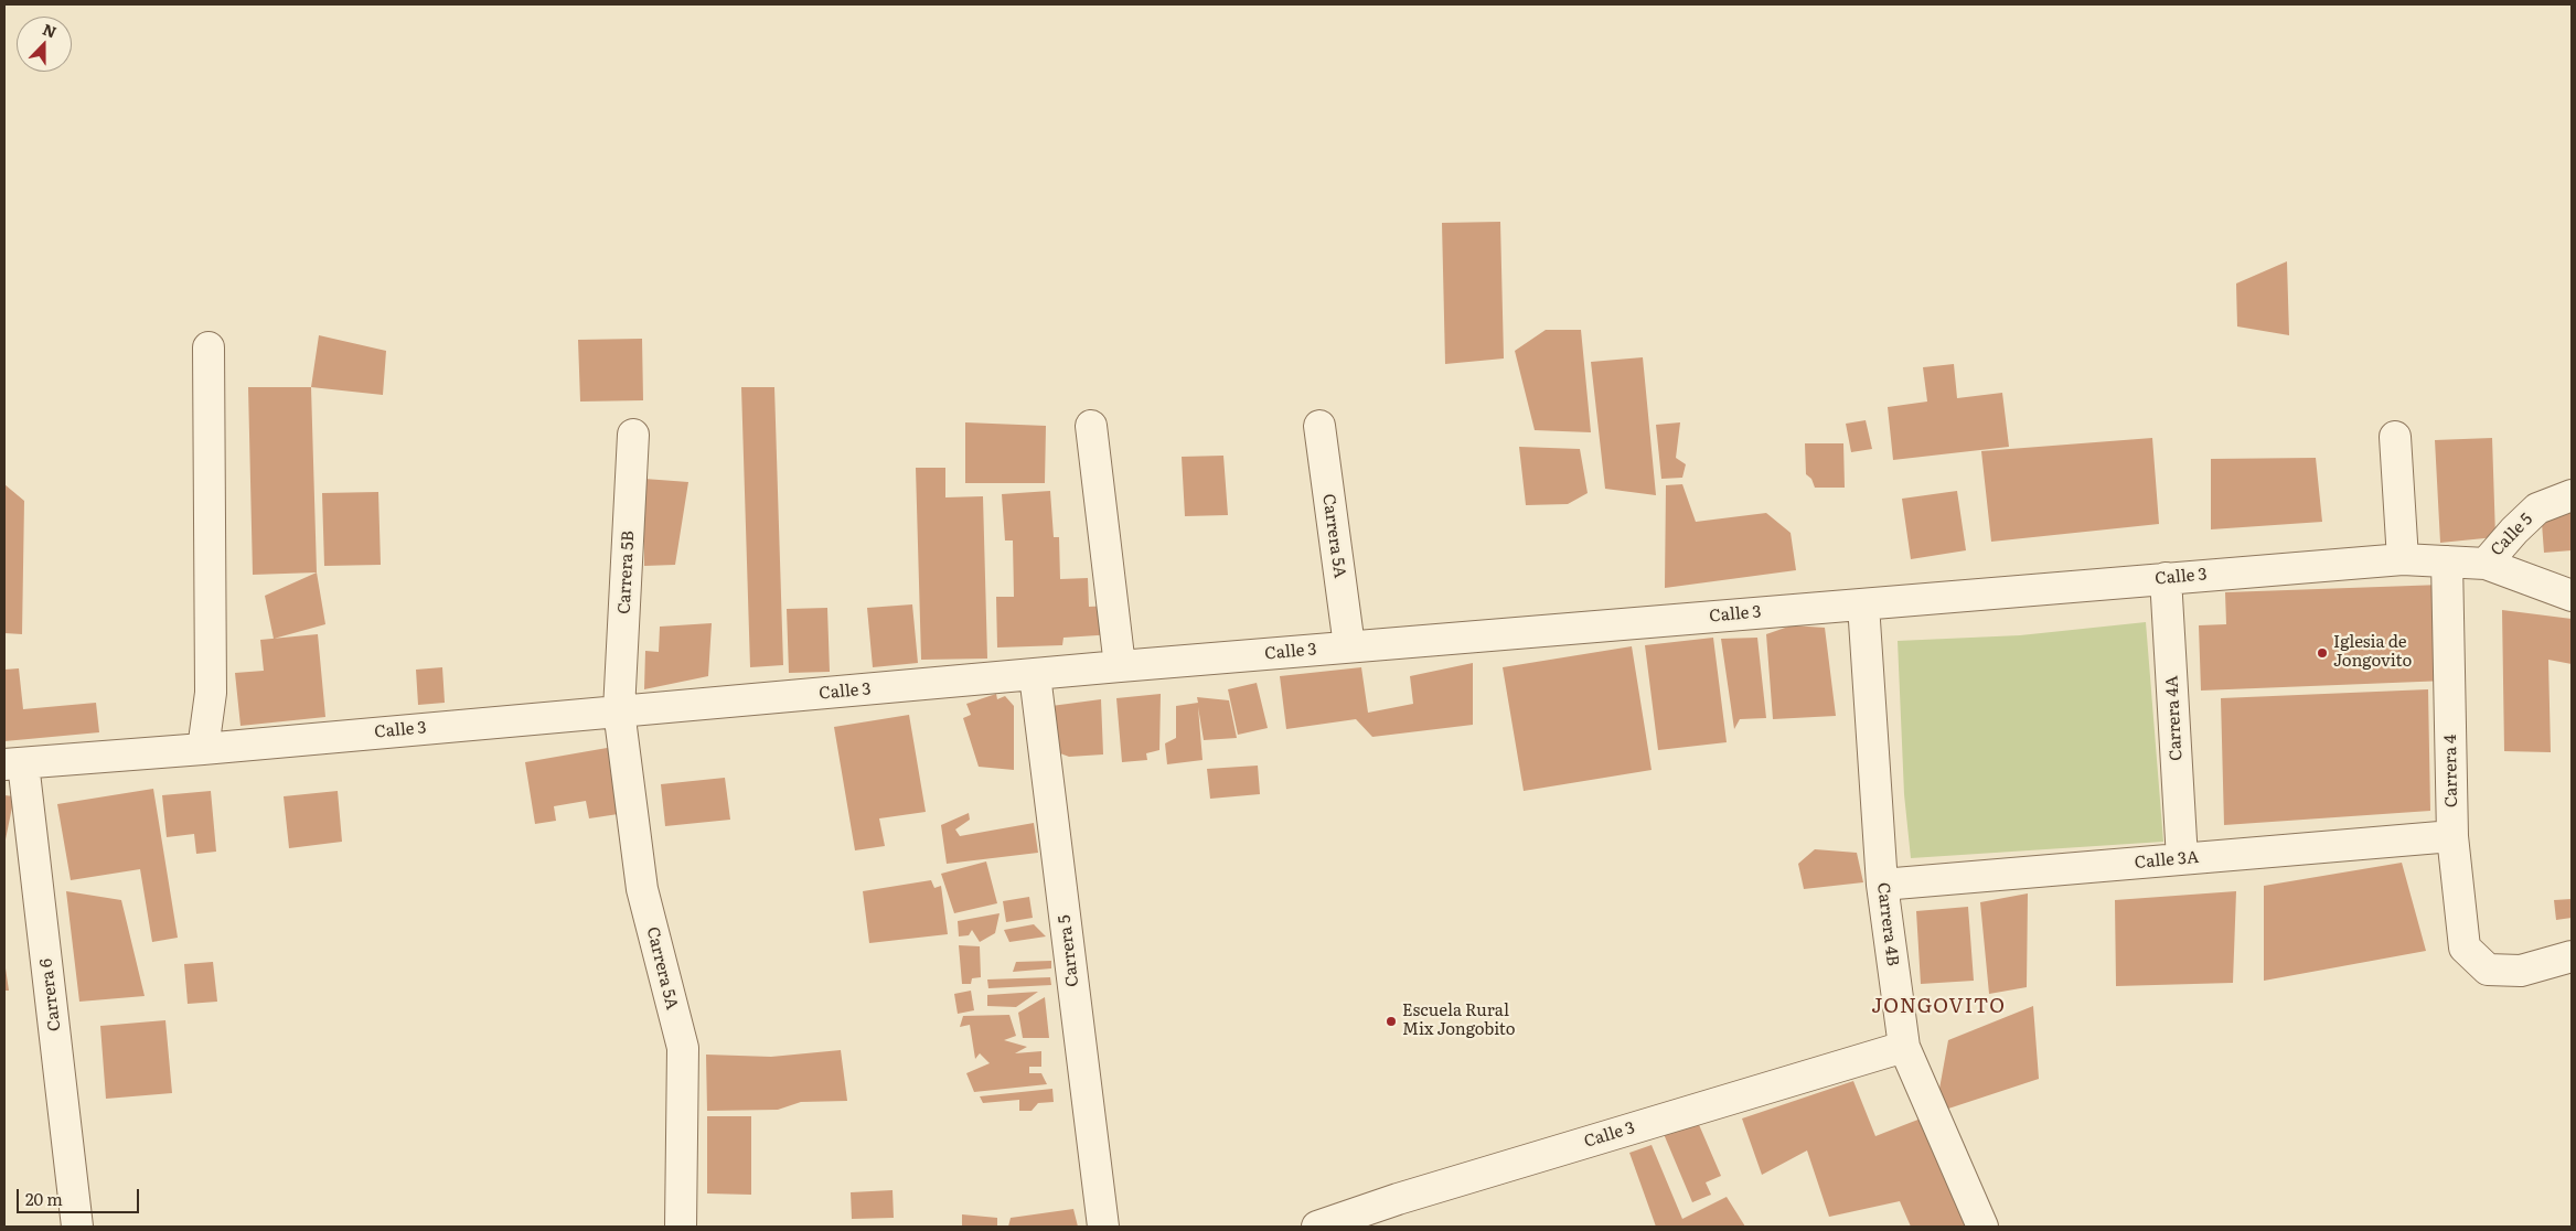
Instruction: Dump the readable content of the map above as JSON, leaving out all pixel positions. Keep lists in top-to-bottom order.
{
  "streets": {
    "street": [
      "Calle 5",
      "Carrera 5A",
      "Carrera 5B",
      "Calle 3",
      "Carrera 4A",
      "Carrera 4",
      "Calle 3A",
      "Carrera 4B",
      "Carrera 5",
      "Carrera 6"
    ]
  },
  "crossings": [
    ["Calle 5", "Calle 3"],
    ["Carrera 5A", "Carrera 5B"],
    ["Carrera 5A", "Calle 3"],
    ["Carrera 5B", "Calle 3"],
    ["Calle 3", "Carrera 4A"],
    ["Calle 3", "Carrera 4"],
    ["Calle 3", "Carrera 4B"],
    ["Calle 3", "Carrera 5"],
    ["Calle 3", "Carrera 6"],
    ["Carrera 4A", "Calle 3A"],
    ["Carrera 4", "Calle 3A"],
    ["Calle 3A", "Carrera 4B"]
  ],
  "districts": ["JONGOVITO"],
  "places": ["Iglesia de Jongovito", "Escuela Rural Mix Jongobito"],
  "scale_bar": "20 m",
  "north": "top"
}
